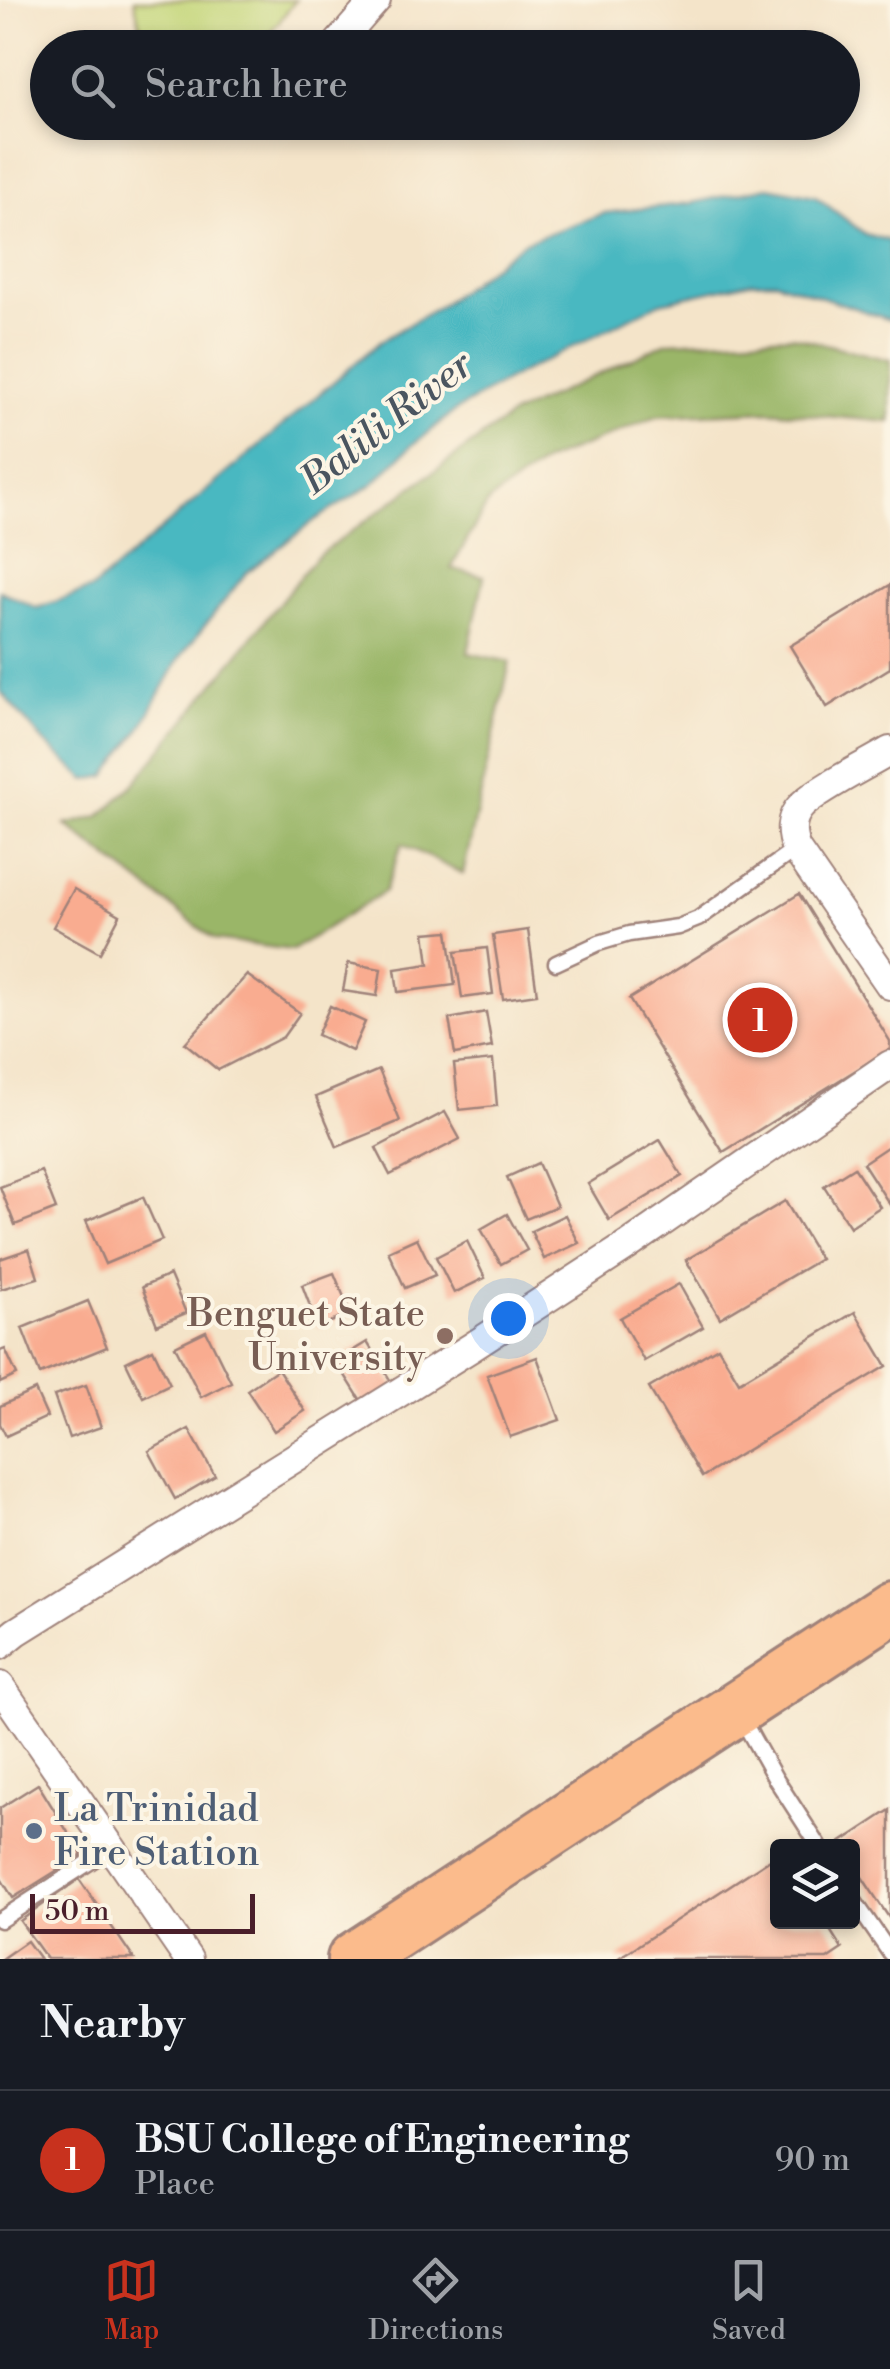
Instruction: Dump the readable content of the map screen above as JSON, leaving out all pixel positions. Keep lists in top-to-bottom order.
{
  "water": ["Balili River"],
  "places": ["Benguet State University", "La Trinidad Fire Station"],
  "scale_bar": "50 m",
  "page": {
    "search": "Search here",
    "pins": "1",
    "scale": "50 m",
    "heading": "Nearby",
    "list": [
      {
        "mark": "1",
        "name": "BSU College of Engineering",
        "note": "Place",
        "value": "90 m"
      }
    ],
    "nav": ["Map", "Directions", "Saved"]
  }
}
